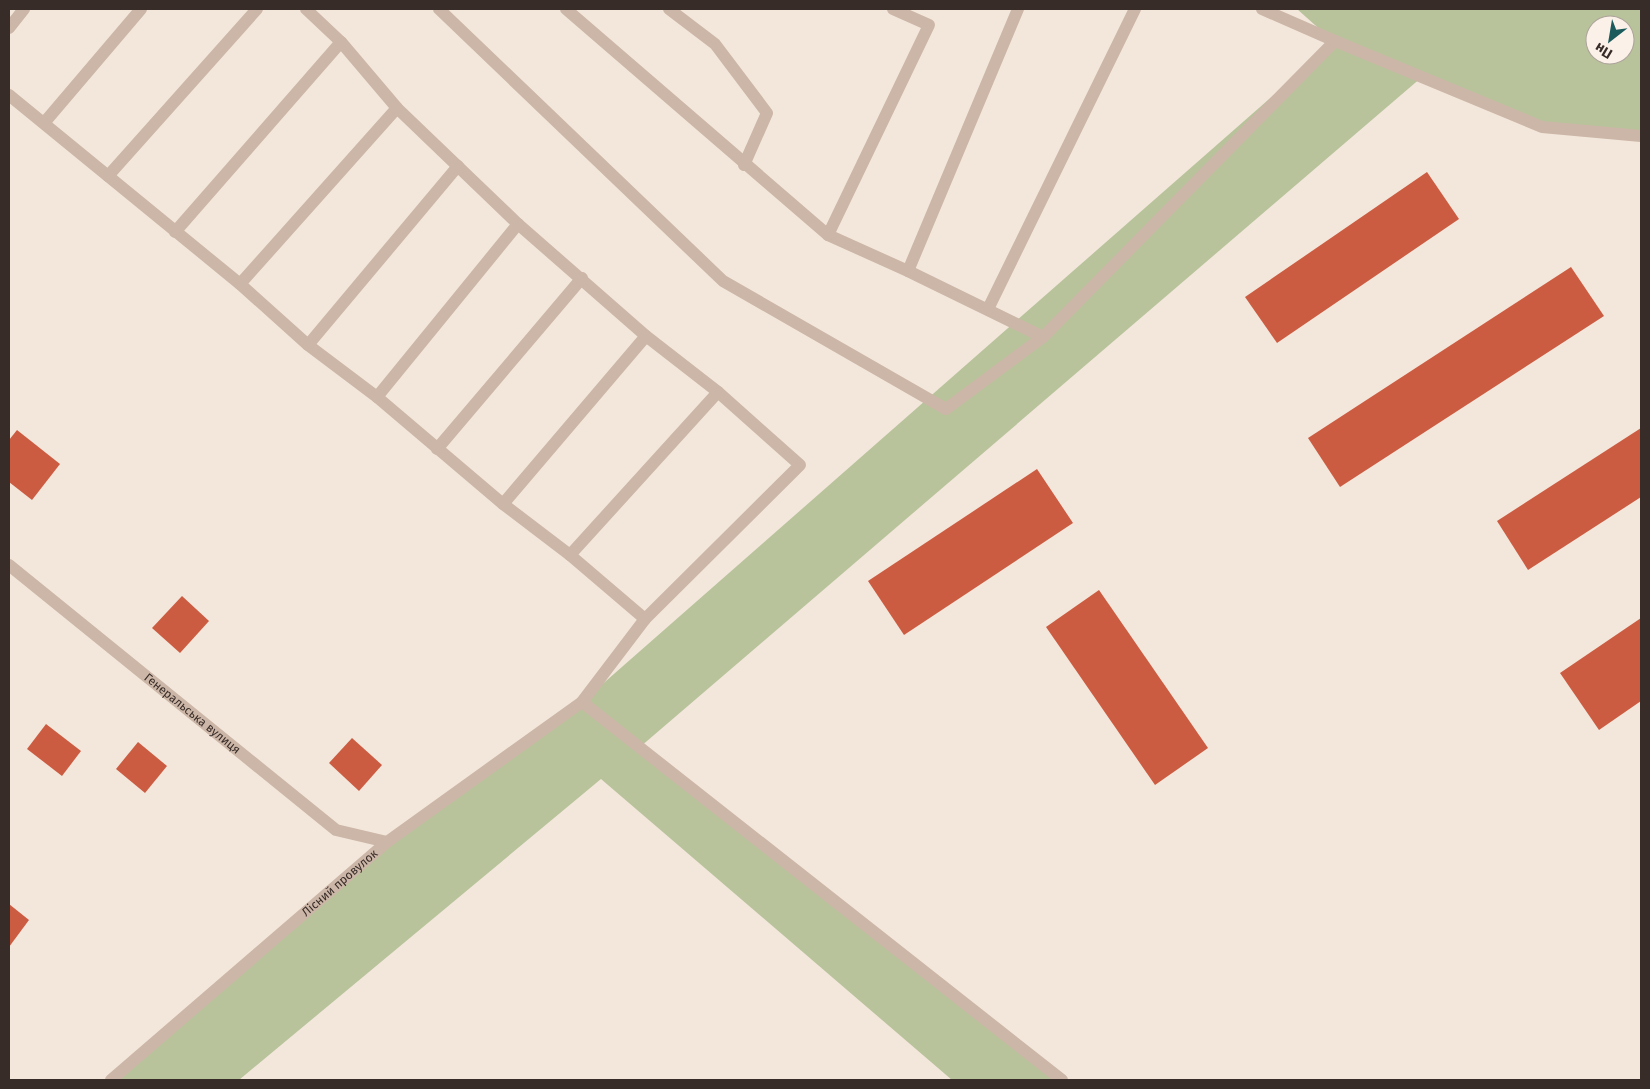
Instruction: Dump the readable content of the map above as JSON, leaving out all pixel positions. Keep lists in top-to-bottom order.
{
  "streets": {
    "street": ["Генеральська вулиця", "Лісний провулок"]
  },
  "crossings": [
    ["Генеральська вулиця", "Лісний провулок"]
  ],
  "north": "bottom left"
}
